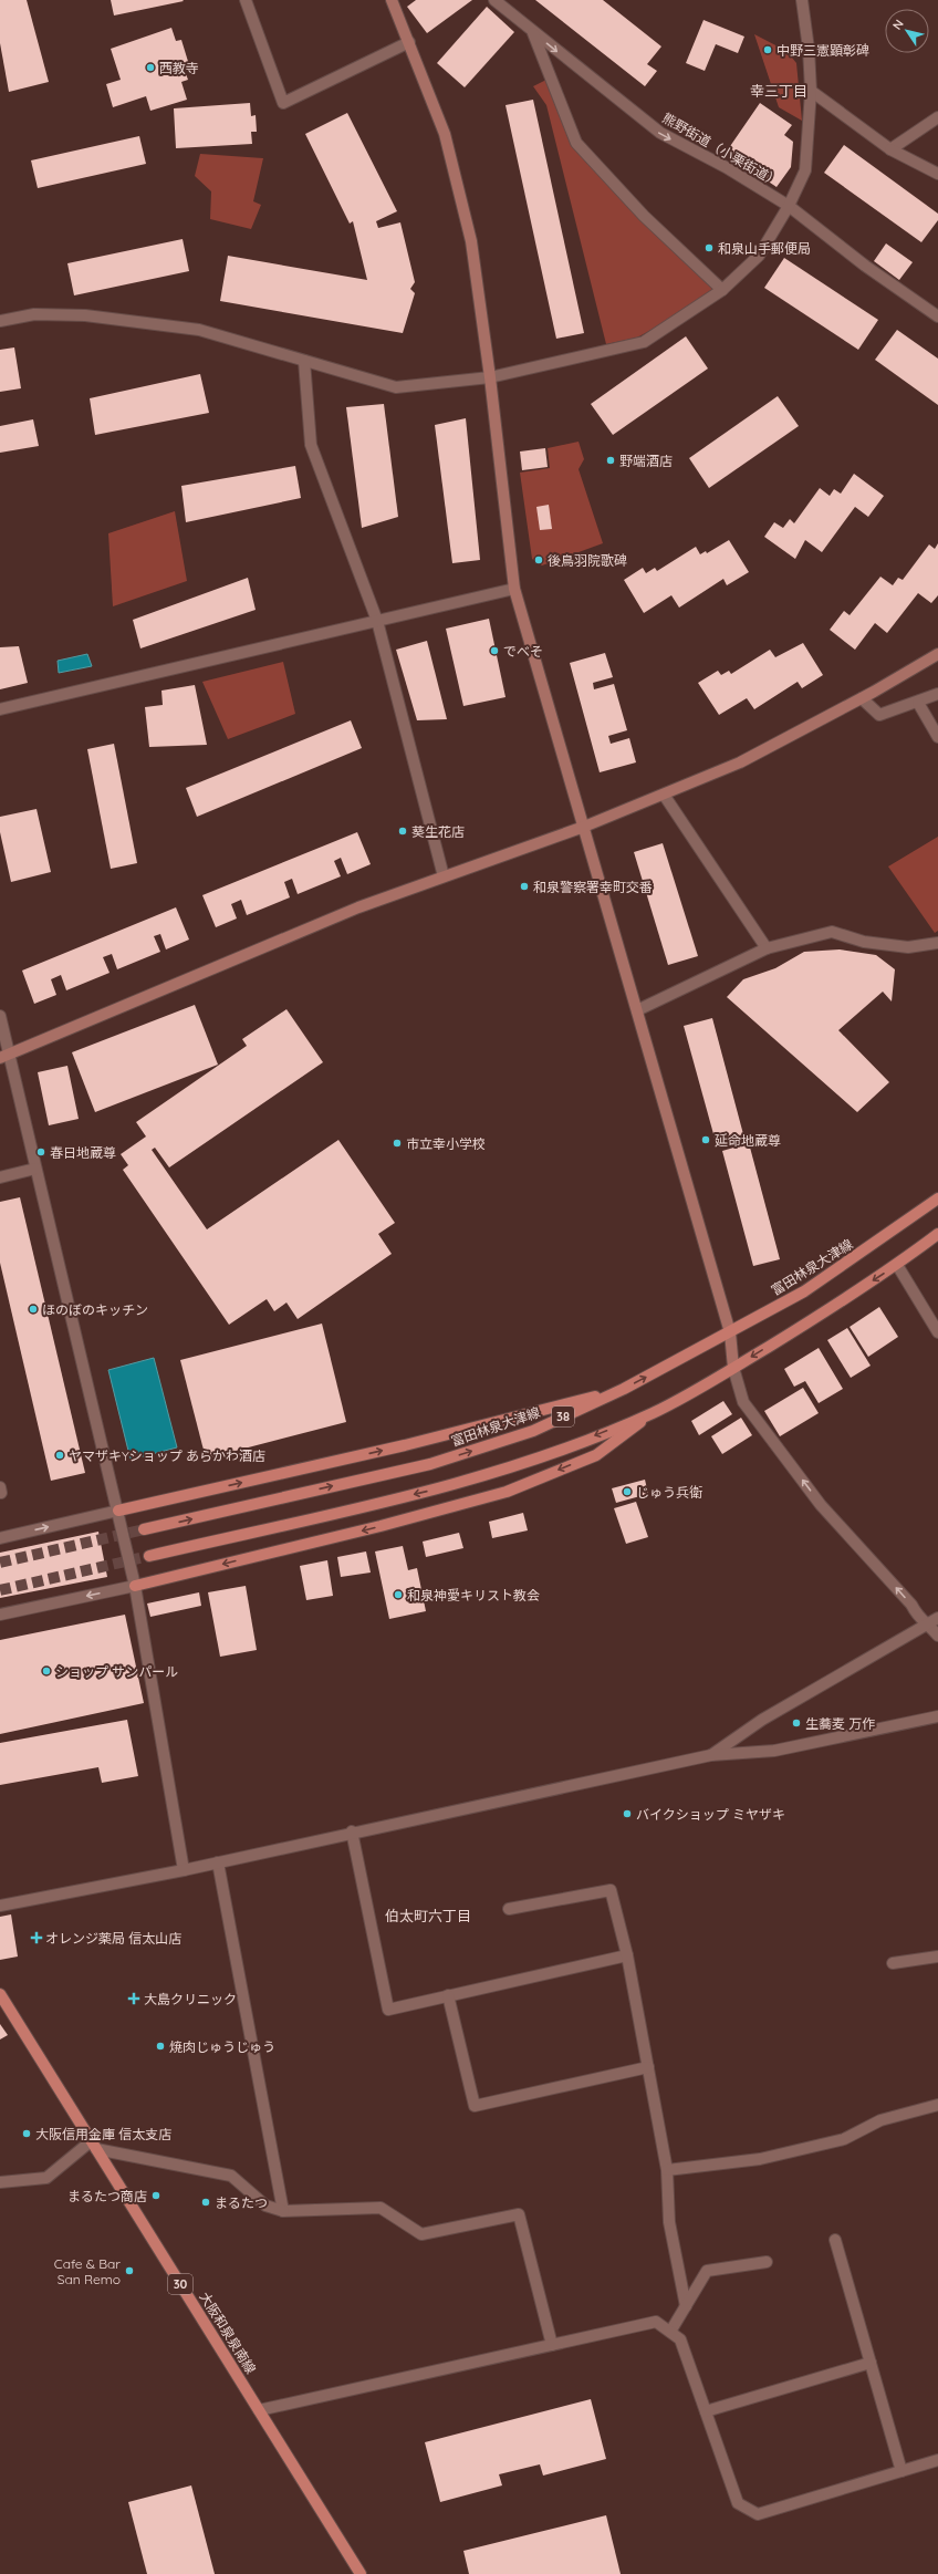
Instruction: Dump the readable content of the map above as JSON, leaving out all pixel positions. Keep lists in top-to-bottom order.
{
  "streets": {
    "main road": [
      "富田林泉大津線",
      "38",
      "30",
      "大阪和泉泉南線"
    ],
    "street": ["熊野街道（小栗街道）"]
  },
  "districts": ["幸三丁目", "伯太町六丁目"],
  "places": {
    "other": [
      "中野三憲顕彰碑",
      "西教寺",
      "和泉山手郵便局",
      "野端酒店",
      "後鳥羽院歌碑",
      "でべそ",
      "葵生花店",
      "和泉警察署幸町交番",
      "延命地蔵尊",
      "市立幸小学校",
      "春日地蔵尊",
      "ほのぼのキッチン",
      "ヤマザキYショップ あらかわ酒店",
      "じゅう兵衛",
      "和泉神愛キリスト教会",
      "ショップ サンパール",
      "生蕎麦 万作",
      "バイクショップ ミヤザキ",
      "焼肉じゅうじゅう",
      "大阪信用金庫 信太支店",
      "まるたつ商店",
      "まるたつ",
      "Cafe & Bar San Remo"
    ],
    "health": ["オレンジ薬局 信太山店", "大島クリニック"]
  },
  "north": "top left"
}
